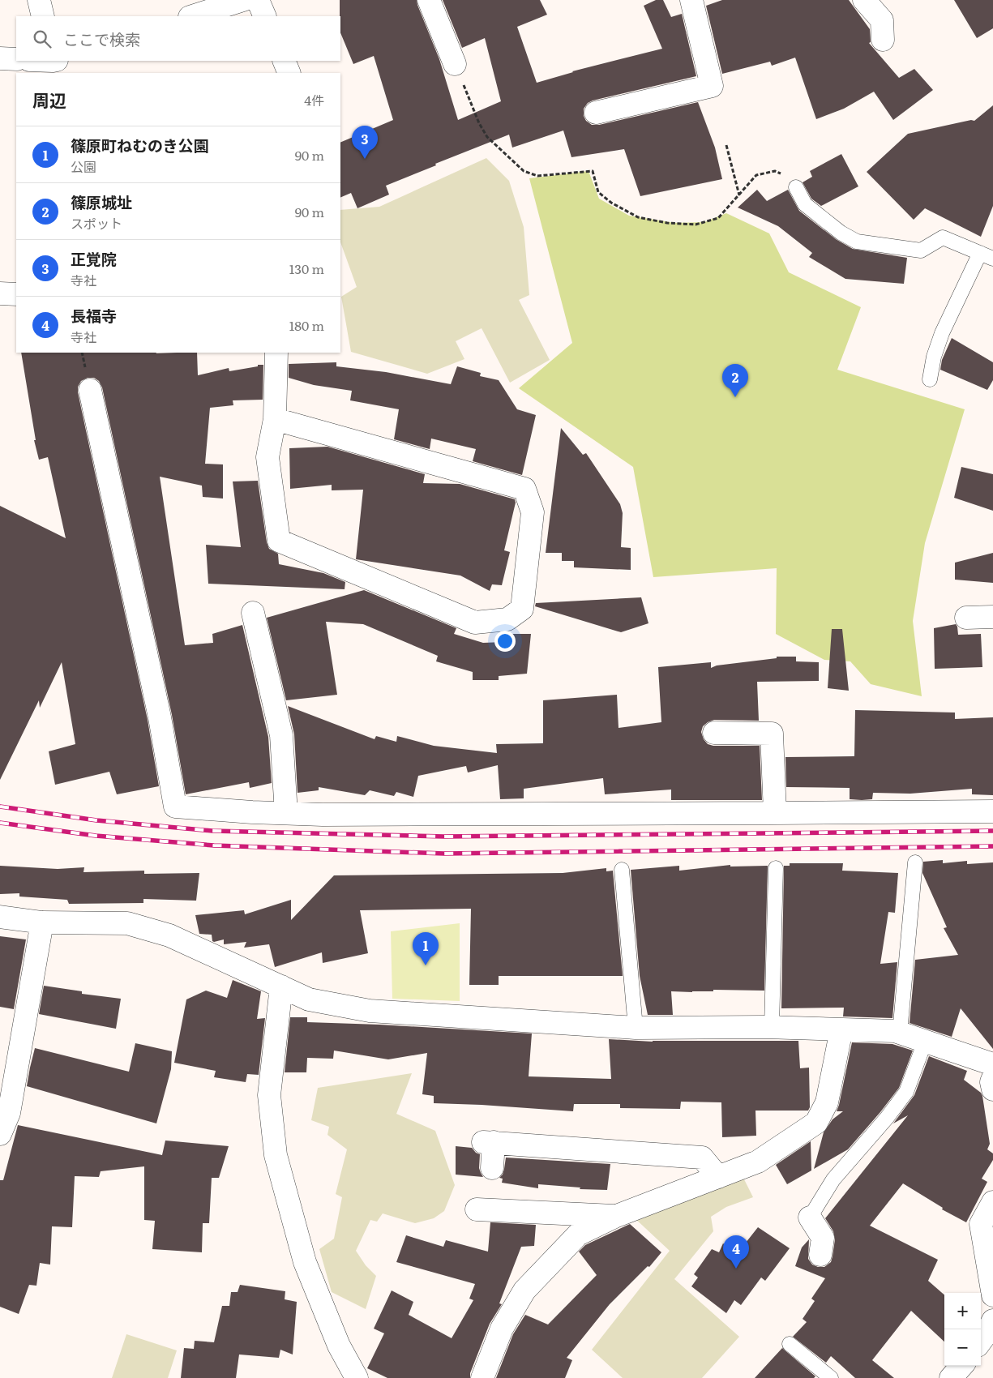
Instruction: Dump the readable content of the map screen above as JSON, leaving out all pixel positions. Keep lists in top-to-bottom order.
{
  "page": {
    "search": "ここで検索",
    "heading": ["周辺", "4件"],
    "pins": [
      "3",
      "2",
      "1",
      "4"
    ],
    "list": [
      {
        "mark": "1",
        "name": "篠原町ねむのき公園",
        "note": "公園",
        "value": "90 m"
      },
      {
        "mark": "2",
        "name": "篠原城址",
        "note": "スポット",
        "value": "90 m"
      },
      {
        "mark": "3",
        "name": "正覚院",
        "note": "寺社",
        "value": "130 m"
      },
      {
        "mark": "4",
        "name": "長福寺",
        "note": "寺社",
        "value": "180 m"
      }
    ],
    "map_buttons": ["+", "−"]
  }
}
